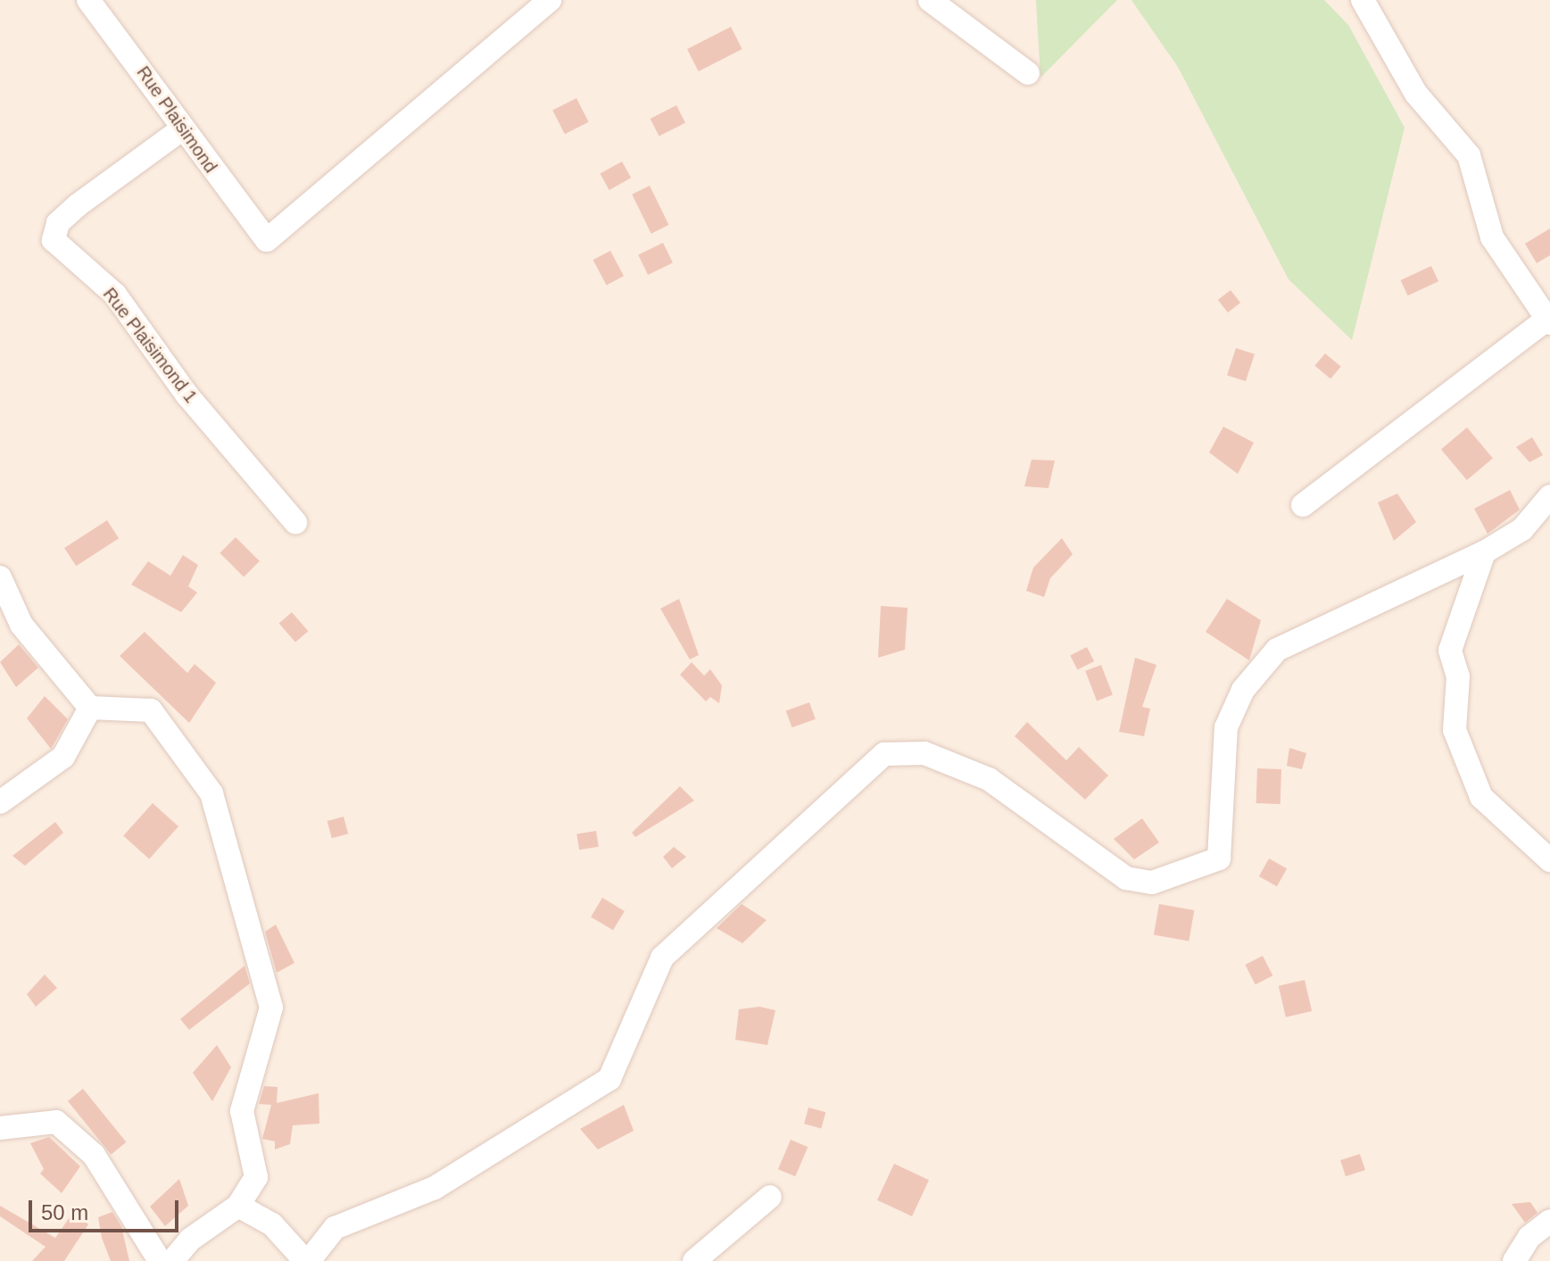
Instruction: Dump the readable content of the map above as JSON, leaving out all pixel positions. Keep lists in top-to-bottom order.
{
  "streets": {
    "street": ["Rue Plaisimond", "Rue Plaisimond 1"]
  },
  "crossings": [
    ["Rue Plaisimond", "Rue Plaisimond 1"]
  ],
  "scale_bar": "50 m"
}
